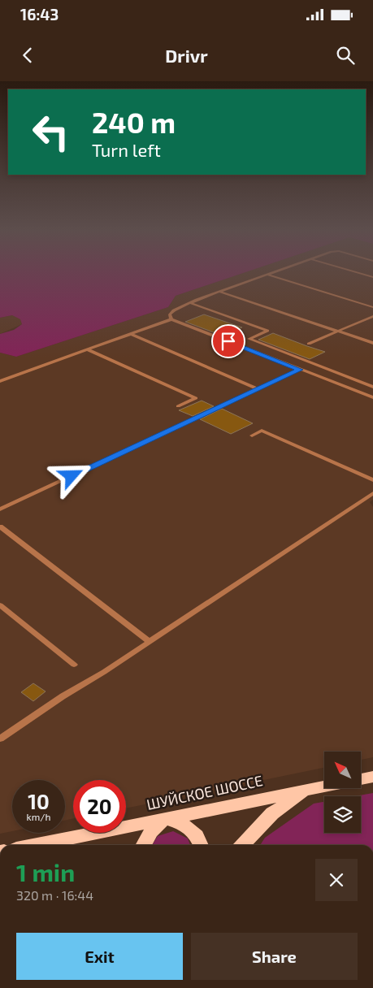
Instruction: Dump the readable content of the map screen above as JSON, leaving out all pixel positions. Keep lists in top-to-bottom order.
{
  "streets": {
    "main road": ["ШУЙСКОЕ ШОССЕ"]
  },
  "north": "top left",
  "page": {
    "status": "16:43",
    "header": "Drivr",
    "turn": ["240 m", "Turn left"],
    "speed": "10 km/h",
    "limit": "20",
    "heading": ["1 min", "320 m · 16:44"],
    "buttons": ["Exit", "Share"]
  }
}
